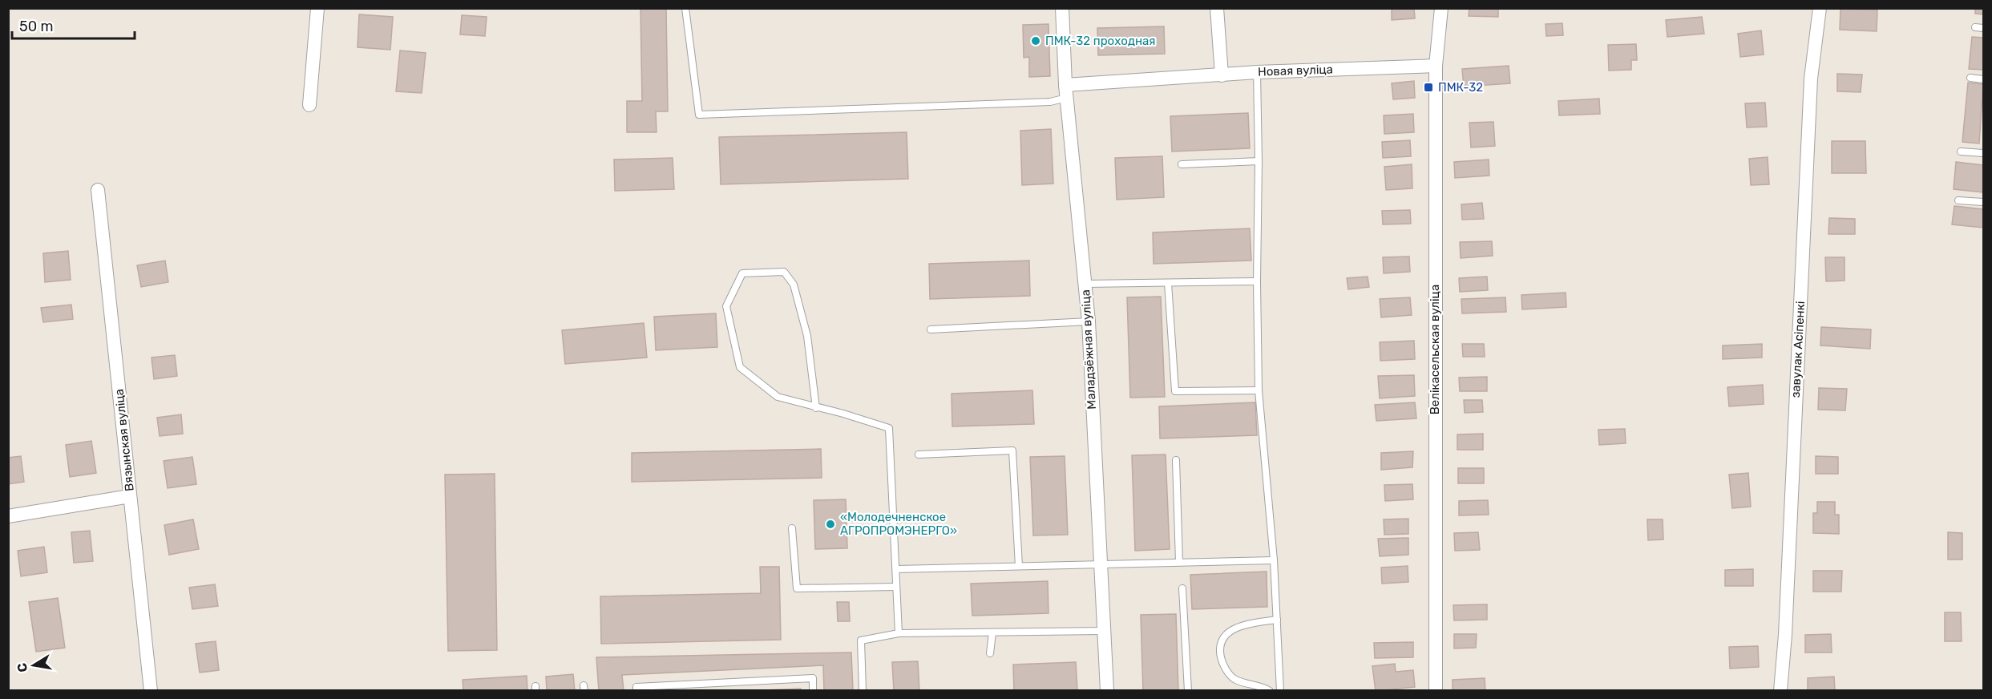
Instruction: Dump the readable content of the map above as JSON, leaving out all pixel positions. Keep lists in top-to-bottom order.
{
  "streets": {
    "street": [
      "Новая вуліца",
      "Маладзёжная вуліца",
      "Велікасельская вуліца",
      "завулак Асіпенкі",
      "Вязынская вуліца"
    ]
  },
  "crossings": [
    ["Новая вуліца", "Маладзёжная вуліца"],
    ["Новая вуліца", "Велікасельская вуліца"]
  ],
  "places": {
    "other": ["ПМК-32 проходная", "«Молодечненское АГРОПРОМЭНЕРГО»"],
    "transit": ["ПМК-32"]
  },
  "scale_bar": "50 m",
  "north": "left"
}
